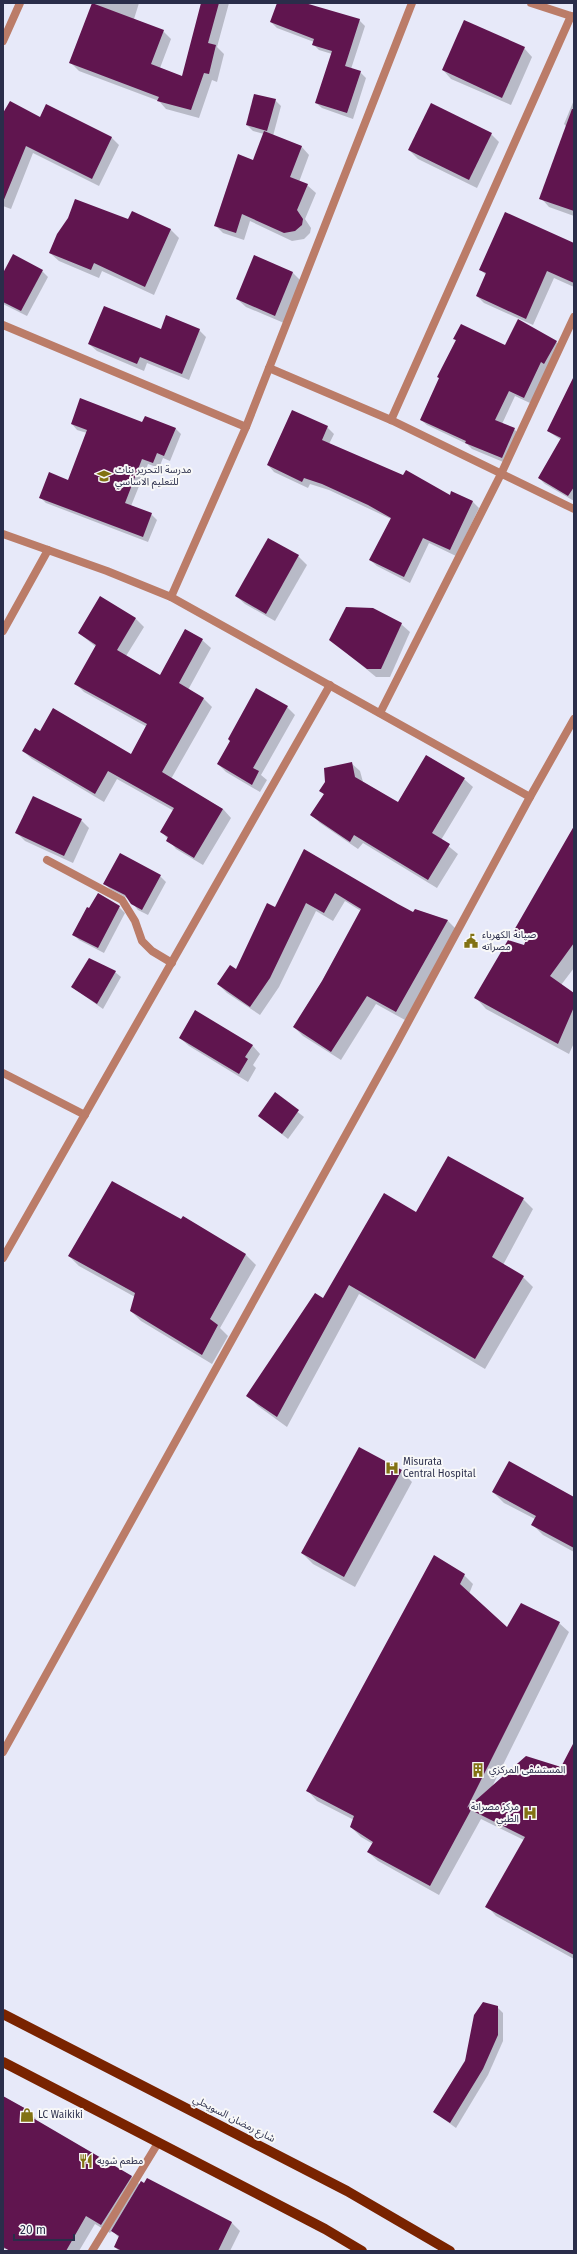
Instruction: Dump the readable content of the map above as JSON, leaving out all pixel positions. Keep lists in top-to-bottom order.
{
  "streets": {
    "main road": ["شارع رمضان السويحلي"]
  },
  "places": {
    "school or university": ["مدرسة التحرير بنات للتعليم الاساسي"],
    "public building": ["صيانة الكهرباء مصراته"],
    "hospital": ["Misurata Central Hospital", "مركز مصراتة الطبي"],
    "building": ["المستشفى المركزي"],
    "shop": ["LC Waikiki"],
    "restaurant": ["مطعم شويه"]
  },
  "scale_bar": "20 m"
}
